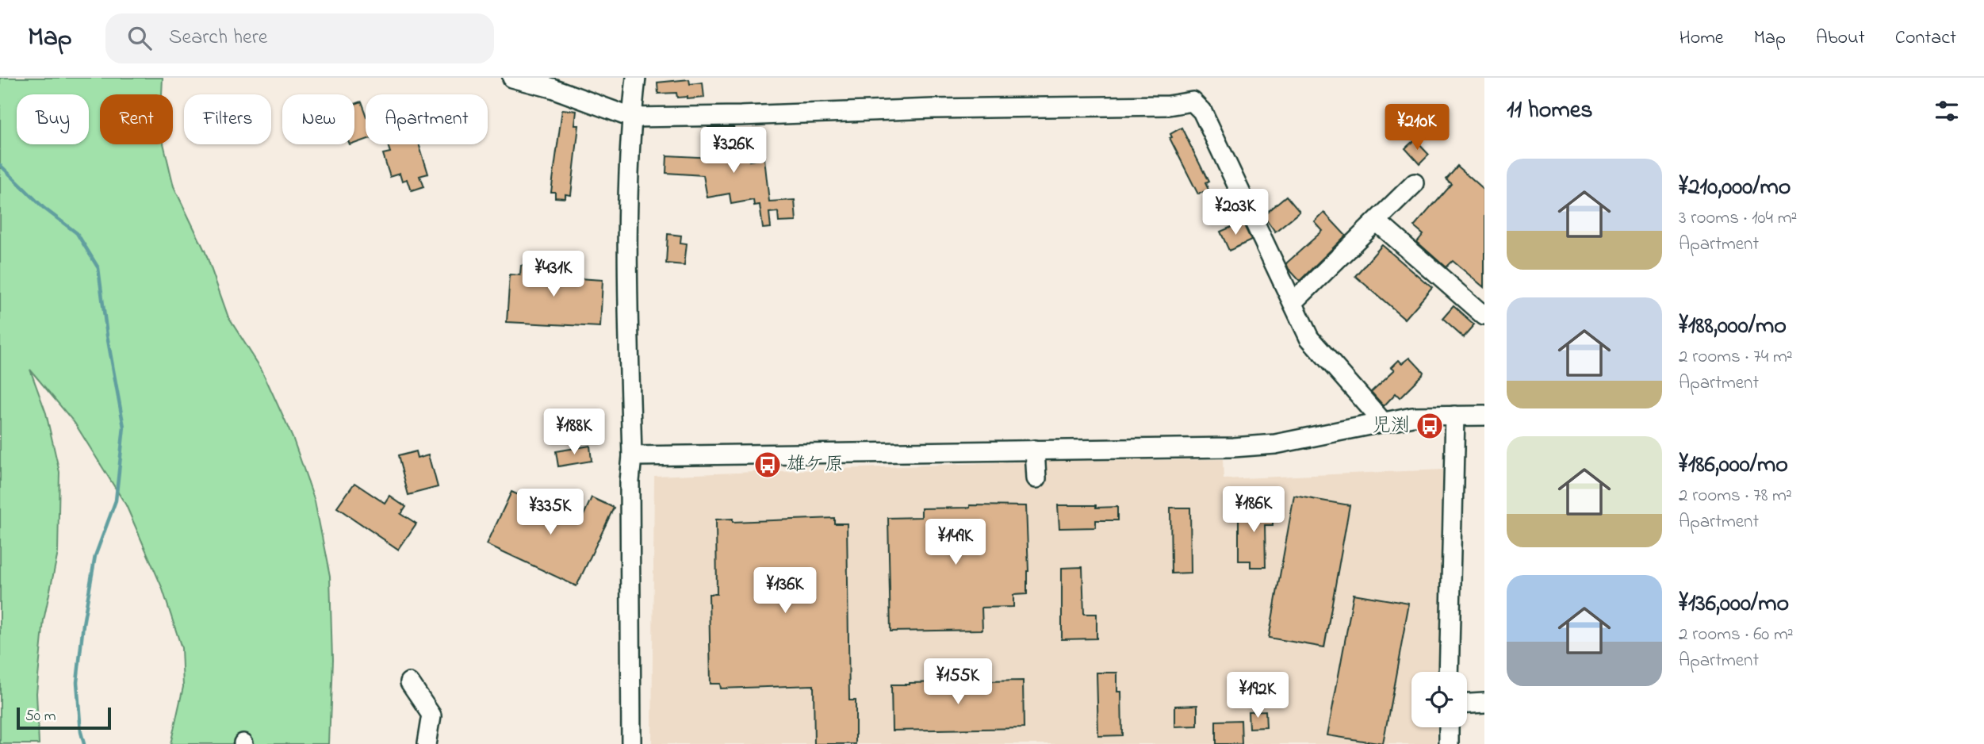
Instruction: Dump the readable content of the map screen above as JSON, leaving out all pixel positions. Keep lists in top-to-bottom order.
{
  "places": {
    "bus stop": ["児渕", "雄ケ原"]
  },
  "scale_bar": "50 m",
  "page": {
    "header": "Map",
    "search": "Search here",
    "nav": [
      "Home",
      "Map",
      "About",
      "Contact"
    ],
    "heading": "11 homes",
    "chip": [
      "Buy",
      "Rent",
      "Filters",
      "New",
      "Apartment"
    ],
    "price": [
      "¥210K",
      "¥326K",
      "¥203K",
      "¥431K",
      "¥188K",
      "¥186K",
      "¥335K",
      "¥149K",
      "¥136K",
      "¥155K",
      "¥192K"
    ],
    "list": [
      {
        "name": "¥210,000/mo",
        "note": "3 rooms · 104 m² · Apartment"
      },
      {
        "name": "¥188,000/mo",
        "note": "2 rooms · 74 m² · Apartment"
      },
      {
        "name": "¥186,000/mo",
        "note": "2 rooms · 78 m² · Apartment"
      },
      {
        "name": "¥136,000/mo",
        "note": "2 rooms · 60 m² · Apartment"
      }
    ],
    "scale": "50 m"
  }
}
